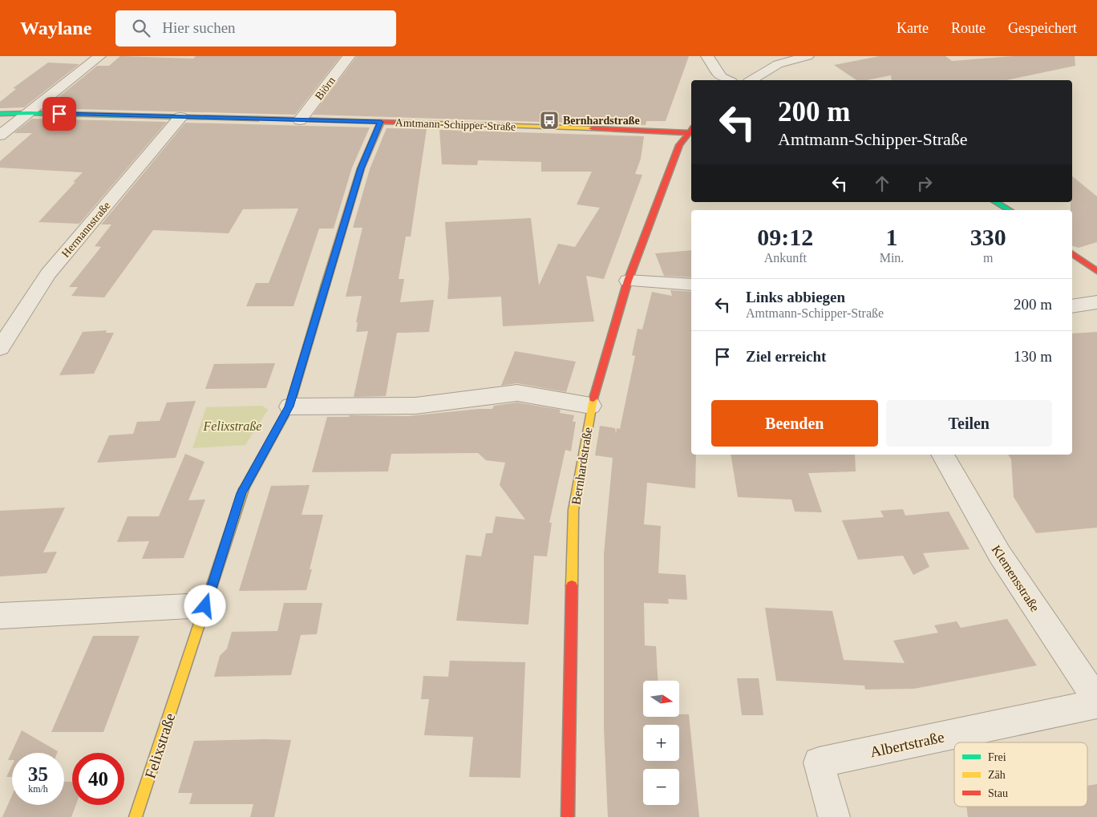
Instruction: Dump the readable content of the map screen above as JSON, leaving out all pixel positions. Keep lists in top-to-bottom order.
{
  "streets": {
    "street": [
      "Biörn",
      "Amtmann-Schipper-Straße",
      "Hermannstraße",
      "Bernhardstraße",
      "Klemensstraße",
      "Albertstraße",
      "Felixstraße"
    ]
  },
  "crossings": [
    ["Biörn", "Amtmann-Schipper-Straße"],
    ["Amtmann-Schipper-Straße", "Hermannstraße"],
    ["Amtmann-Schipper-Straße", "Felixstraße"]
  ],
  "parks": ["Felixstraße"],
  "places": {
    "bus stop": ["Bernhardstraße"]
  },
  "legend": ["Frei", "Zäh", "Stau"],
  "north": "right",
  "page": {
    "header": "Waylane",
    "search": "Hier suchen",
    "nav": ["Karte", "Route", "Gespeichert"],
    "turn": ["200 m", "Amtmann-Schipper-Straße"],
    "eta": [
      "09:12",
      "Ankunft",
      "1",
      "Min.",
      "330",
      "m"
    ],
    "list": [
      {
        "name": "Links abbiegen",
        "note": "Amtmann-Schipper-Straße",
        "value": "200 m"
      },
      {
        "name": "Ziel erreicht",
        "value": "130 m"
      }
    ],
    "buttons": ["Beenden", "Teilen"],
    "map_buttons": ["+", "−"],
    "speed": "35 km/h",
    "limit": "40"
  }
}
